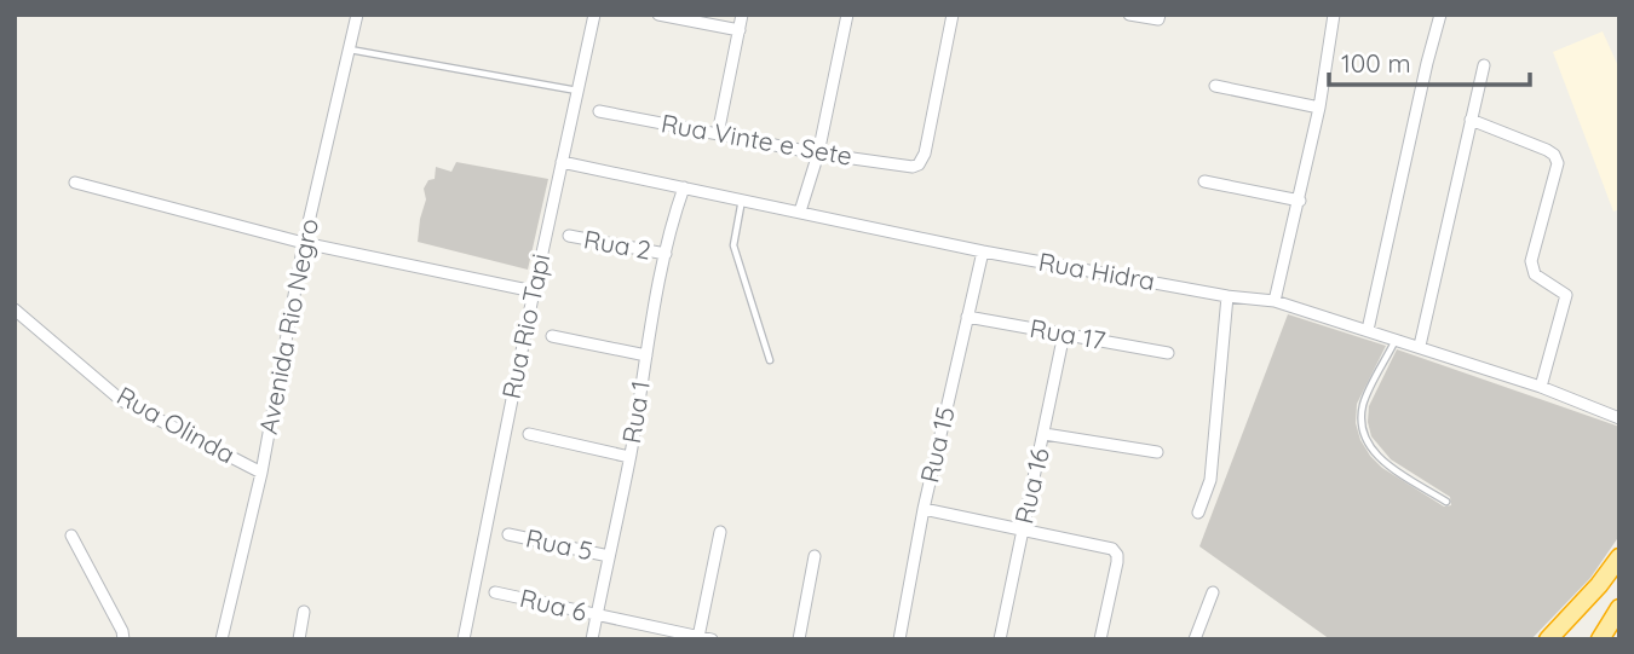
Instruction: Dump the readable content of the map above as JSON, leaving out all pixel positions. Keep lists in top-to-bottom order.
{
  "streets": {
    "street": [
      "Rua Vinte e Sete",
      "Rua 2",
      "Rua Hidra",
      "Avenida Rio Negro",
      "Rua Rio Tapi",
      "Rua 17",
      "Rua 1",
      "Rua Olinda",
      "Rua 15",
      "Rua 16",
      "Rua 5",
      "Rua 6"
    ]
  },
  "crossings": [
    ["Rua 2", "Rua 1"],
    ["Rua Hidra", "Rua Rio Tapi"],
    ["Rua Hidra", "Rua 1"],
    ["Rua Hidra", "Rua 15"],
    ["Avenida Rio Negro", "Rua Olinda"],
    ["Rua 17", "Rua 15"],
    ["Rua 17", "Rua 16"],
    ["Rua 1", "Rua 5"],
    ["Rua 1", "Rua 6"]
  ],
  "scale_bar": "100 m"
}
